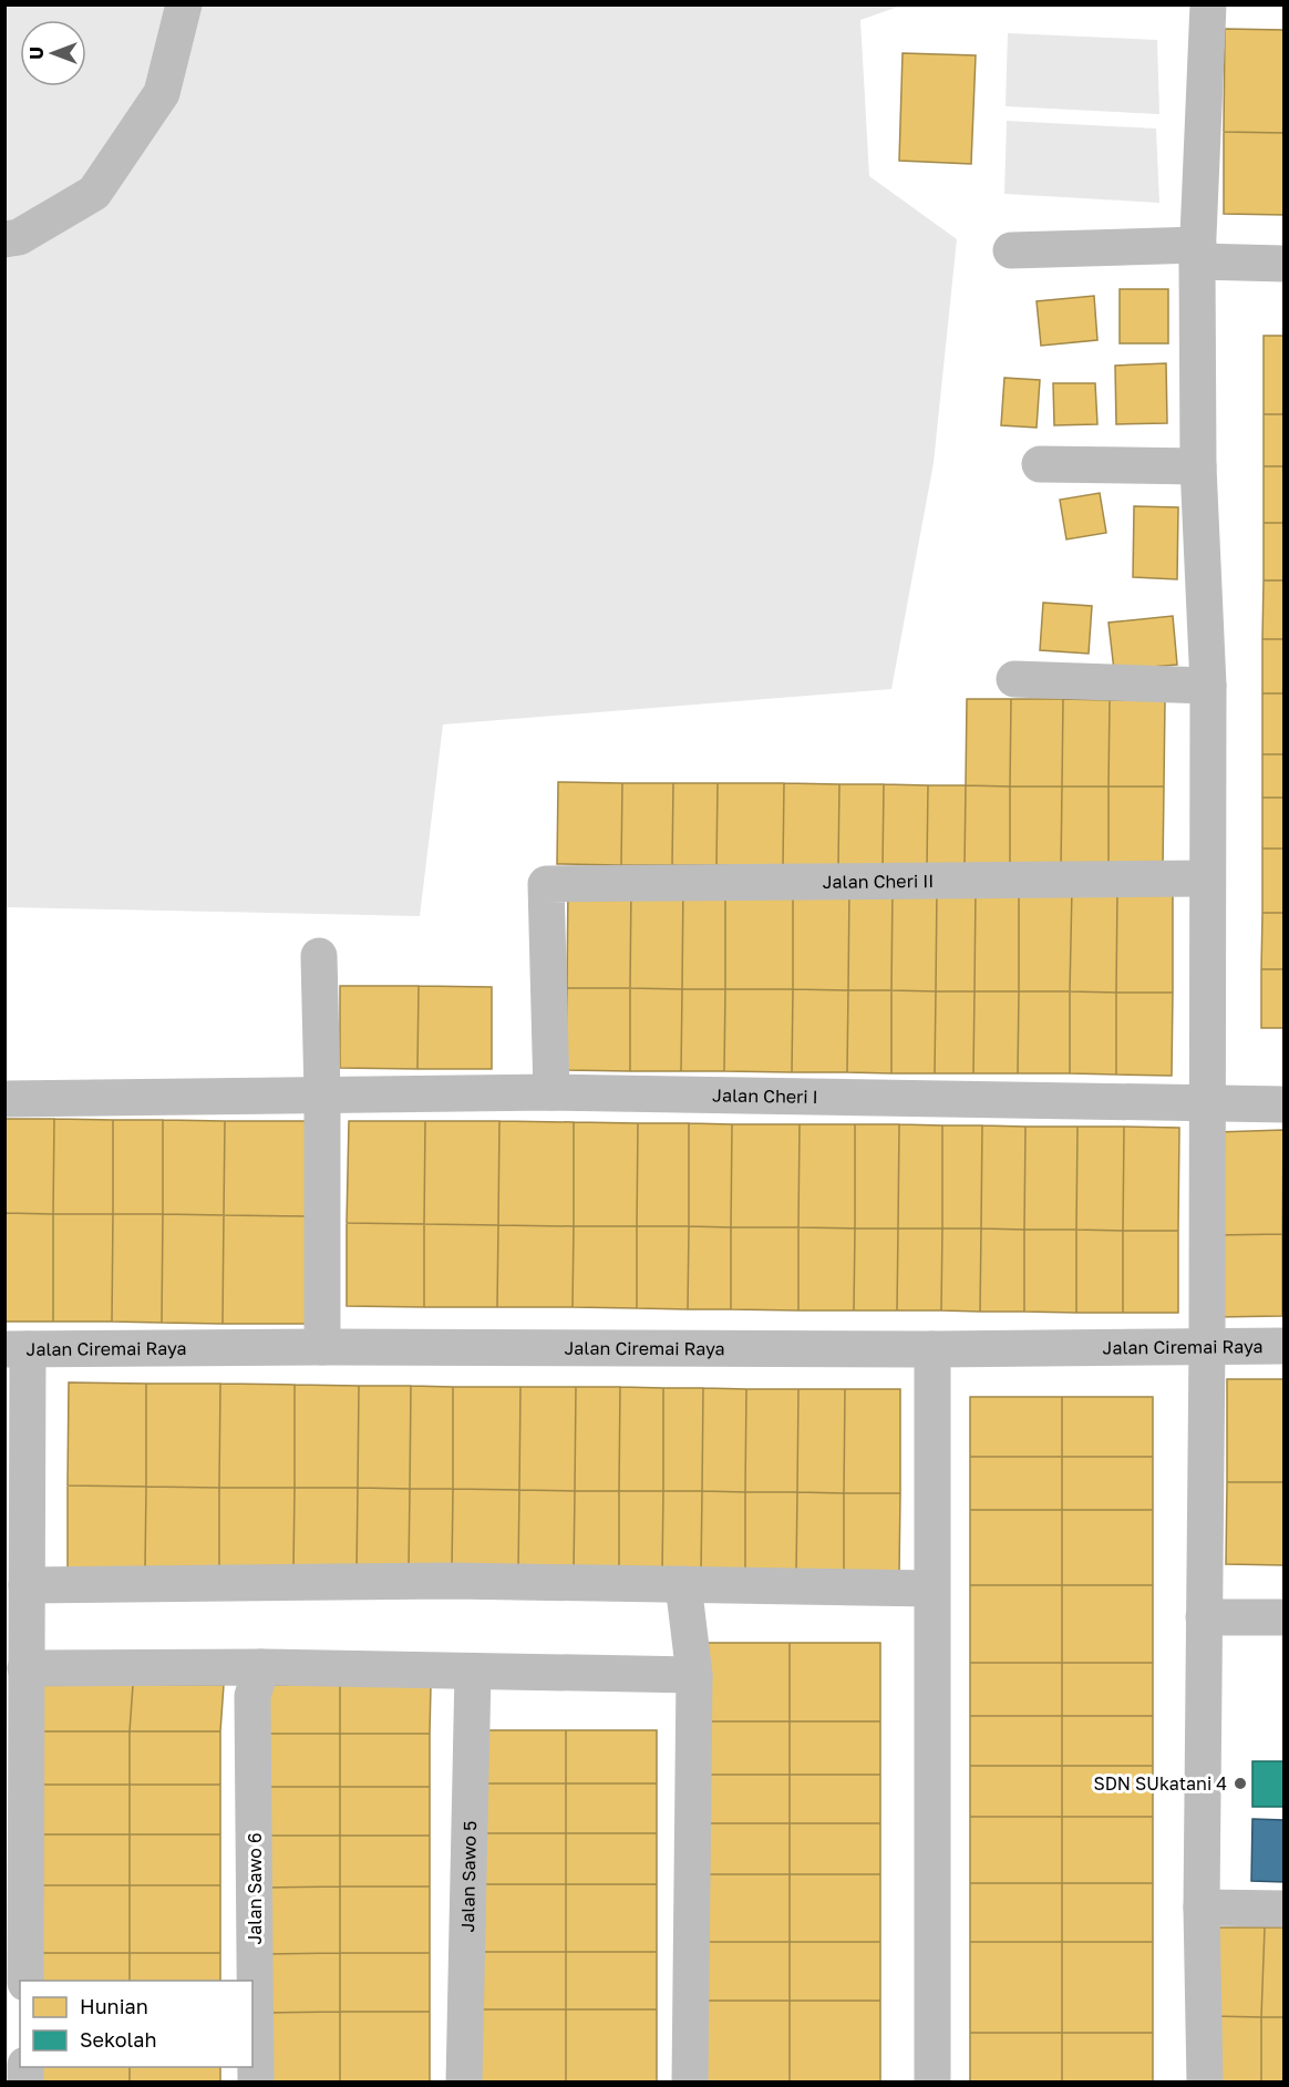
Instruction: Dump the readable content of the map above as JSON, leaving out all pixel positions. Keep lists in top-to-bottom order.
{
  "streets": {
    "street": [
      "Jalan Cheri II",
      "Jalan Cheri I",
      "Jalan Ciremai Raya",
      "Jalan Sawo 5",
      "Jalan Sawo 6"
    ]
  },
  "crossings": [
    ["Jalan Cheri II", "Jalan Cheri I"]
  ],
  "places": ["SDN SUkatani 4"],
  "legend": ["Hunian", "Sekolah"],
  "north": "left"
}
